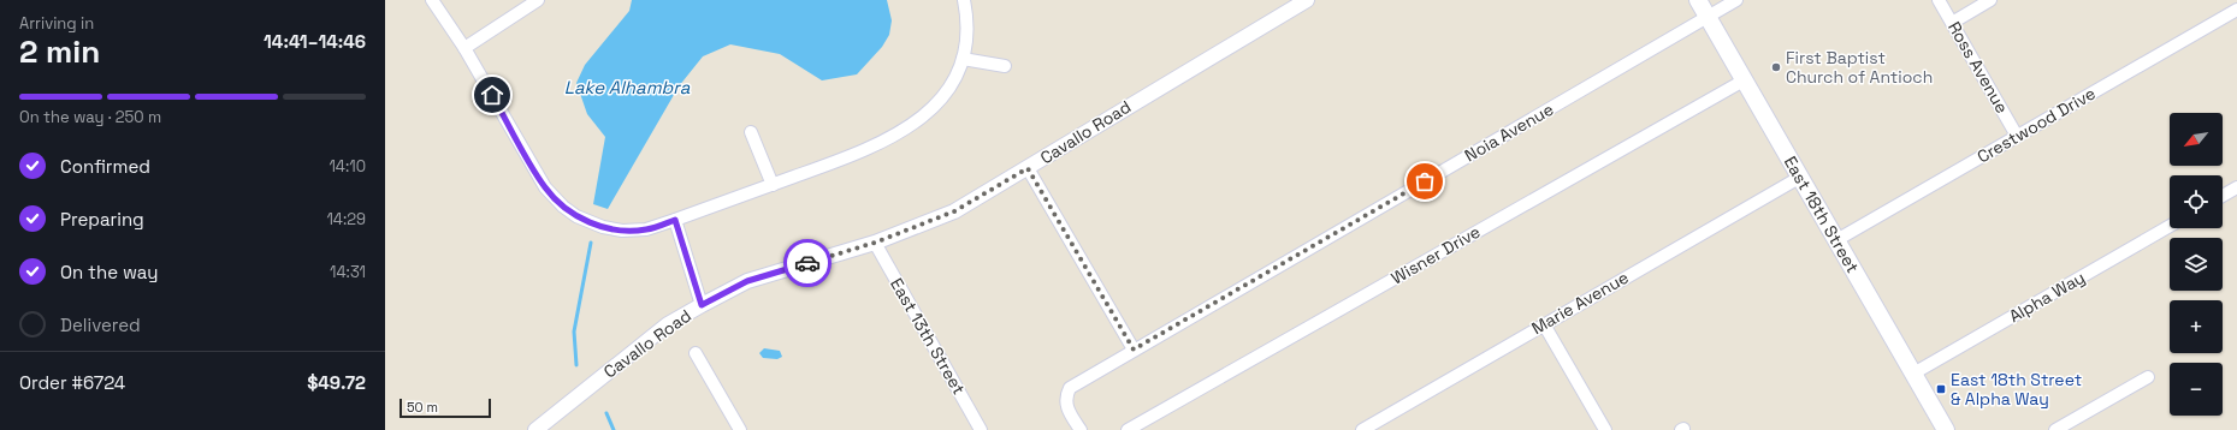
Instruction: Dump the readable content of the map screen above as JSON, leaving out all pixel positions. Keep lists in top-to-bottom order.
{
  "streets": {
    "main road": ["East 18th Street"],
    "street": [
      "Ross Avenue",
      "Crestwood Drive",
      "Cavallo Road",
      "Noia Avenue",
      "Wisner Drive",
      "Alpha Way",
      "Marie Avenue",
      "East 13th Street"
    ]
  },
  "crossings": [
    ["Ross Avenue", "Crestwood Drive"],
    ["Crestwood Drive", "East 18th Street"],
    ["Cavallo Road", "East 13th Street"],
    ["Noia Avenue", "East 18th Street"],
    ["East 18th Street", "Wisner Drive"],
    ["East 18th Street", "Alpha Way"],
    ["East 18th Street", "Marie Avenue"]
  ],
  "water": ["Lake Alhambra"],
  "places": {
    "other": ["First Baptist Church of Antioch"],
    "transit": ["East 18th Street & Alpha Way"]
  },
  "scale_bar": "50 m",
  "north": "bottom left",
  "page": {
    "heading": ["2 min", "Arriving in", "14:41–14:46"],
    "panel": ["Order #6724", "$49.72"],
    "bar": "On the way · 250 m",
    "map_buttons": ["+", "−"],
    "list": [
      ["Confirmed", "14:10"],
      ["Preparing", "14:29"],
      ["On the way", "14:31"],
      "Delivered"
    ],
    "scale": "50 m"
  }
}
